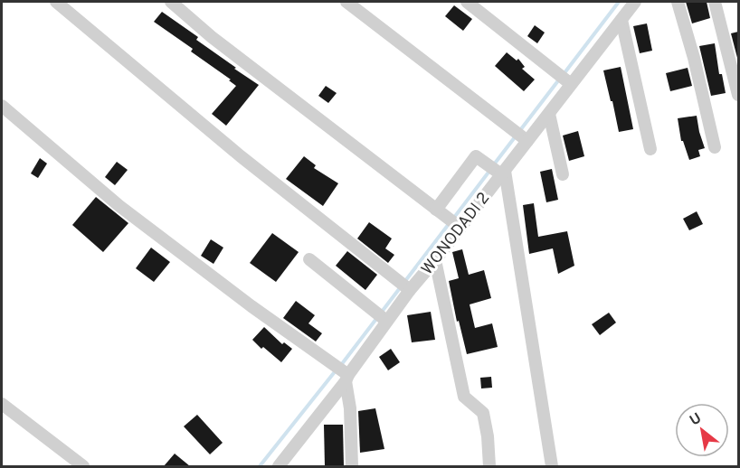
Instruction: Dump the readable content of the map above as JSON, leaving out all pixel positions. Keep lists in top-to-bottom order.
{
  "streets": {
    "street": ["WONODADI 2"]
  },
  "north": "top left"
}
